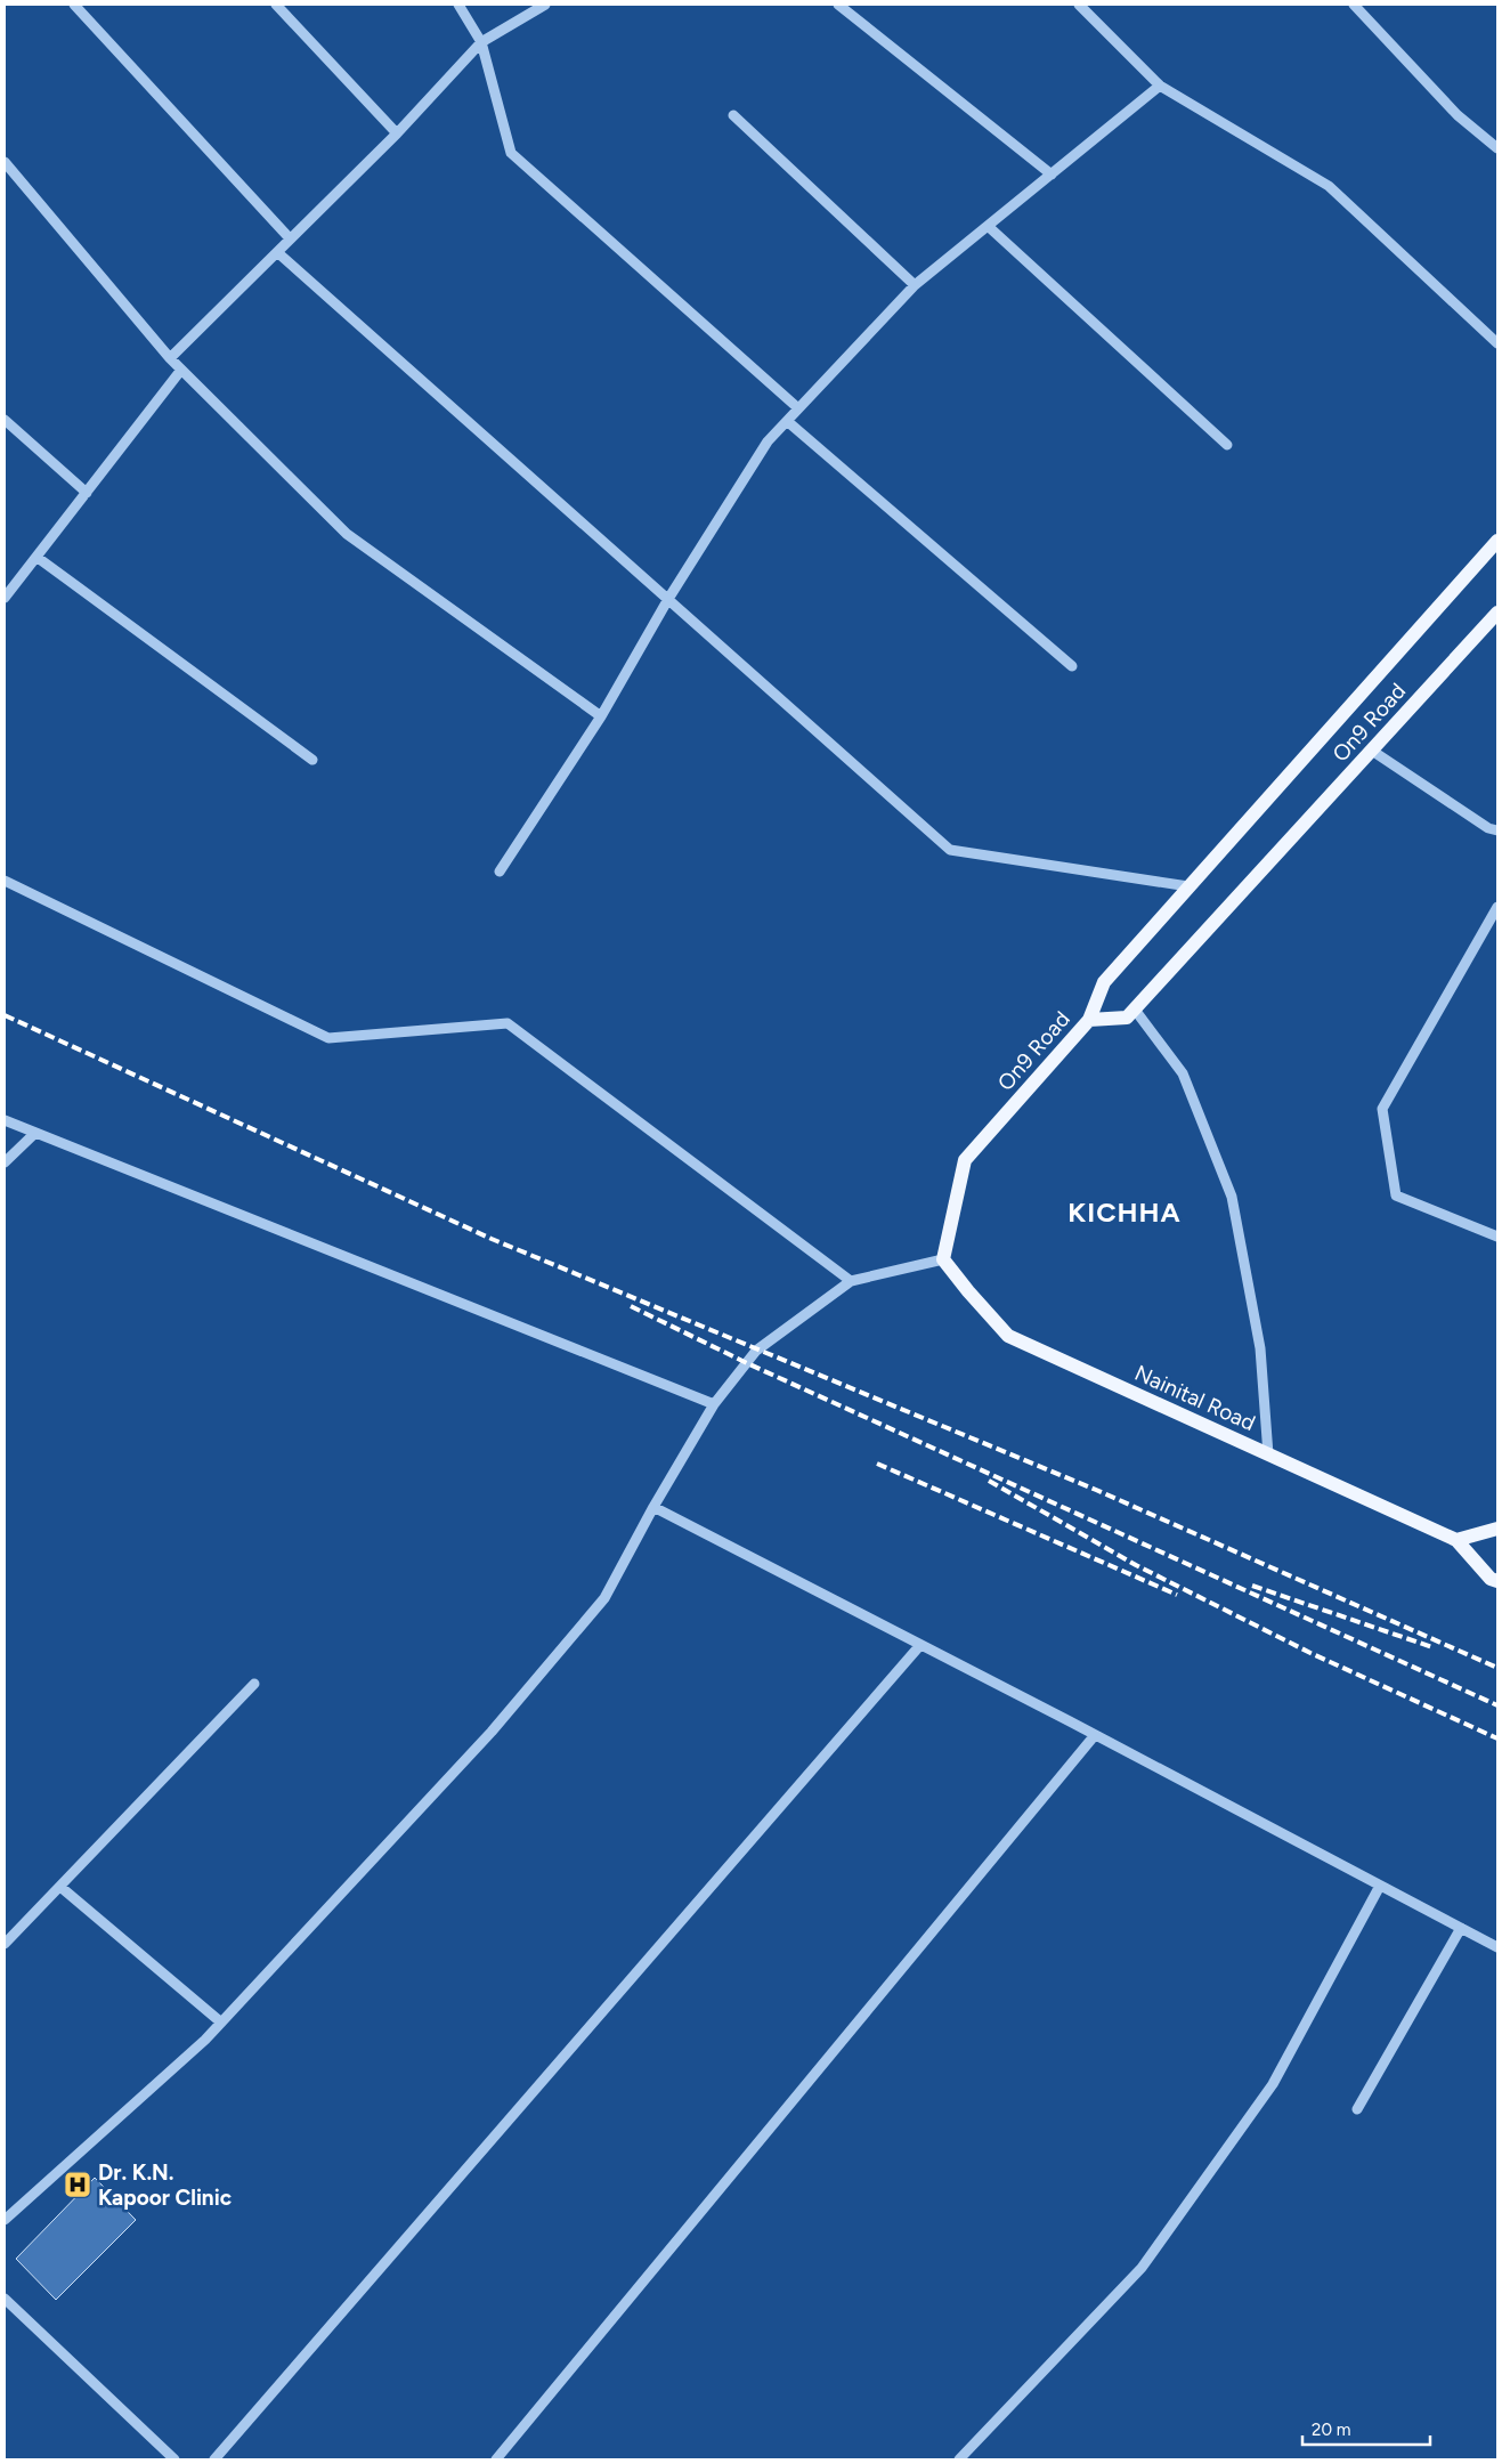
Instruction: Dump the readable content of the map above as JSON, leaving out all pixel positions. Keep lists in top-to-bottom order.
{
  "streets": {
    "main road": ["On9 Road", "Nainital Road"]
  },
  "crossings": [
    ["On9 Road", "Nainital Road"]
  ],
  "districts": ["KICHHA"],
  "places": {
    "hospital": ["Dr. K.N. Kapoor Clinic"]
  },
  "scale_bar": "20 m"
}
